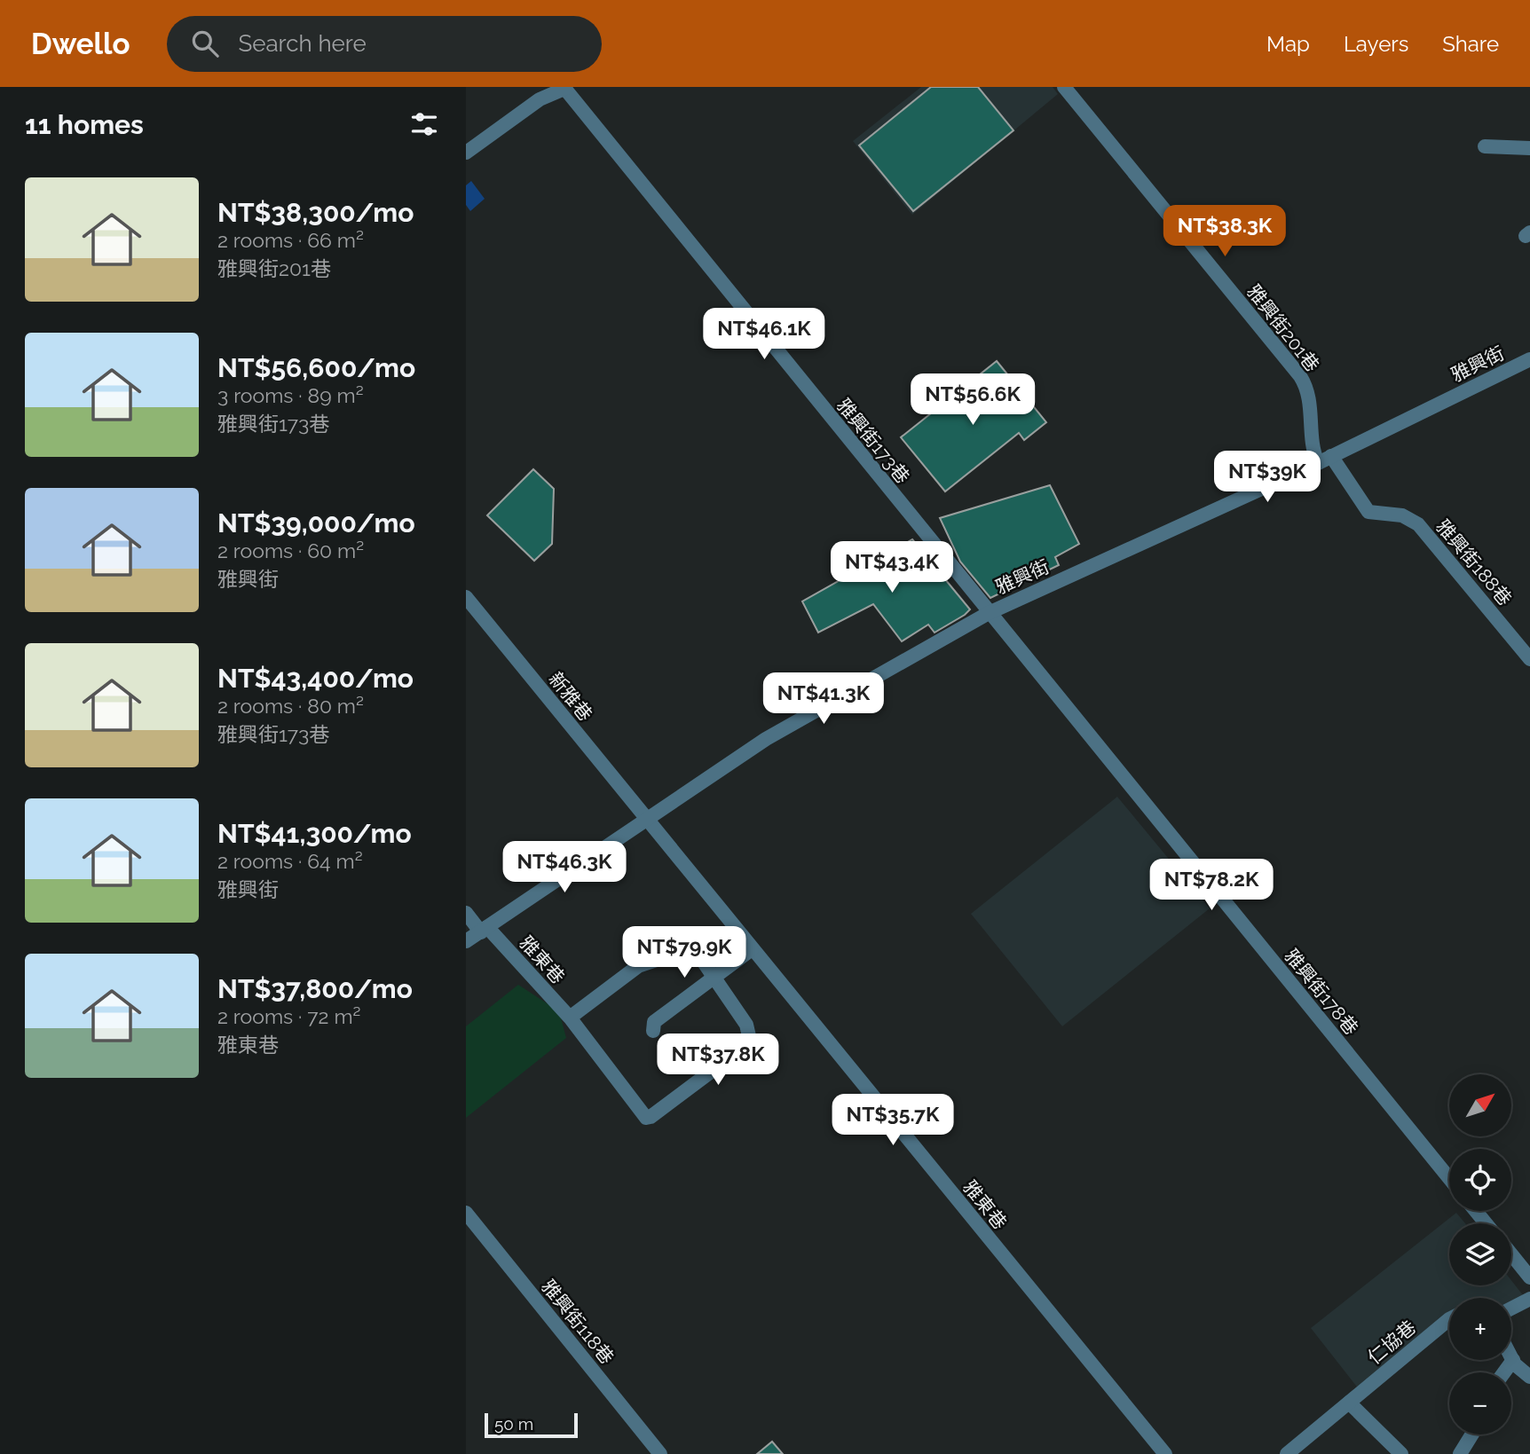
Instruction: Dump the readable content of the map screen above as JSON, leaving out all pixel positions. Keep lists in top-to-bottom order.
{
  "streets": {
    "street": [
      "雅興街201巷",
      "雅興街",
      "雅興街173巷",
      "雅興街188巷",
      "新雅巷",
      "雅東巷",
      "雅興街178巷",
      "雅興街118巷",
      "仁協巷"
    ]
  },
  "crossings": [
    ["雅興街201巷", "雅興街"],
    ["雅興街", "雅興街173巷"],
    ["雅興街", "雅興街188巷"],
    ["雅興街", "新雅巷"],
    ["雅興街", "雅東巷"],
    ["雅興街", "雅興街178巷"],
    ["雅興街173巷", "雅興街178巷"],
    ["新雅巷", "雅東巷"]
  ],
  "scale_bar": "50 m",
  "north": "top right",
  "page": {
    "header": "Dwello",
    "search": "Search here",
    "nav": ["Map", "Layers", "Share"],
    "heading": "11 homes",
    "list": [
      {
        "name": "NT$38,300/mo",
        "note": "2 rooms · 66 m² · 雅興街201巷"
      },
      {
        "name": "NT$56,600/mo",
        "note": "3 rooms · 89 m² · 雅興街173巷"
      },
      {
        "name": "NT$39,000/mo",
        "note": "2 rooms · 60 m² · 雅興街"
      },
      {
        "name": "NT$43,400/mo",
        "note": "2 rooms · 80 m² · 雅興街173巷"
      },
      {
        "name": "NT$41,300/mo",
        "note": "2 rooms · 64 m² · 雅興街"
      },
      {
        "name": "NT$37,800/mo",
        "note": "2 rooms · 72 m² · 雅東巷"
      }
    ],
    "price": [
      "NT$38.3K",
      "NT$46.1K",
      "NT$56.6K",
      "NT$39K",
      "NT$43.4K",
      "NT$41.3K",
      "NT$46.3K",
      "NT$78.2K",
      "NT$79.9K",
      "NT$37.8K",
      "NT$35.7K"
    ],
    "map_buttons": ["+", "−"],
    "scale": "50 m"
  }
}
